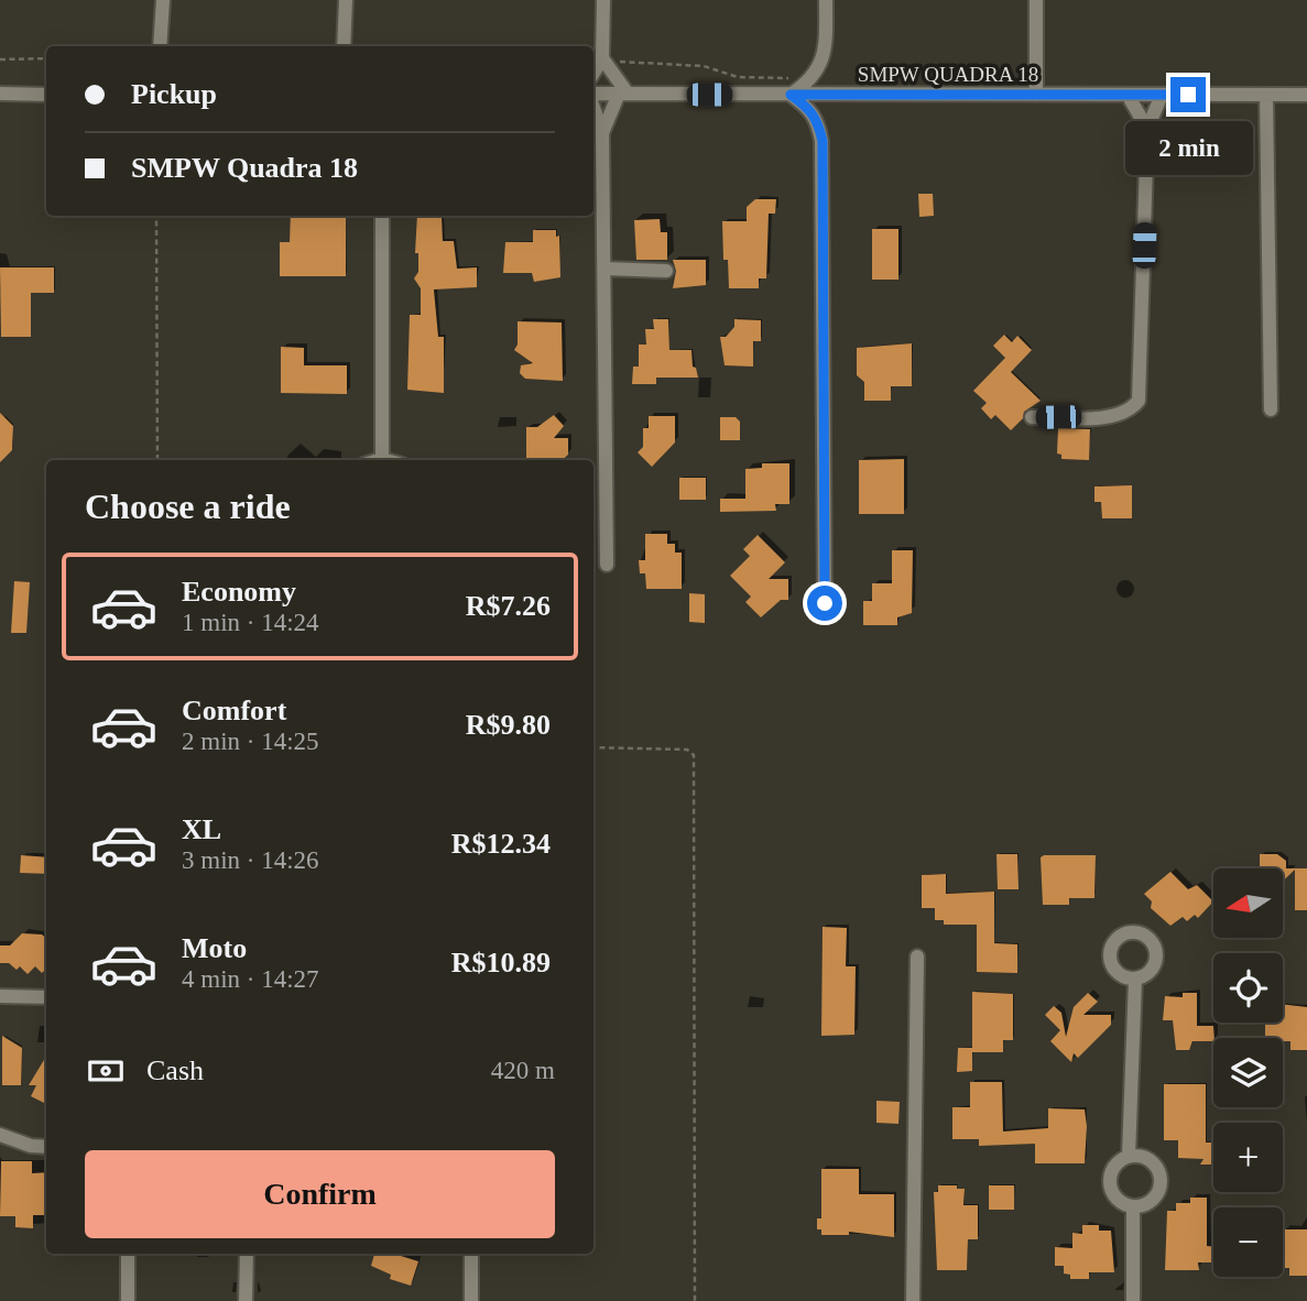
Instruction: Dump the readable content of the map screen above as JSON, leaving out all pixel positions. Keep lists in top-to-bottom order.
{
  "streets": {
    "street": ["SMPW QUADRA 18"]
  },
  "north": "left",
  "page": {
    "banner": ["Pickup", "SMPW Quadra 18"],
    "bubble": "2 min",
    "heading": "Choose a ride",
    "list": [
      {
        "name": "Economy",
        "note": "1 min · 14:24",
        "value": "R$7.26"
      },
      {
        "name": "Comfort",
        "note": "2 min · 14:25",
        "value": "R$9.80"
      },
      {
        "name": "XL",
        "note": "3 min · 14:26",
        "value": "R$12.34"
      },
      {
        "name": "Moto",
        "note": "4 min · 14:27",
        "value": "R$10.89"
      }
    ],
    "map_buttons": ["+", "−"],
    "pay": ["Cash", "420 m"],
    "buttons": "Confirm"
  }
}
